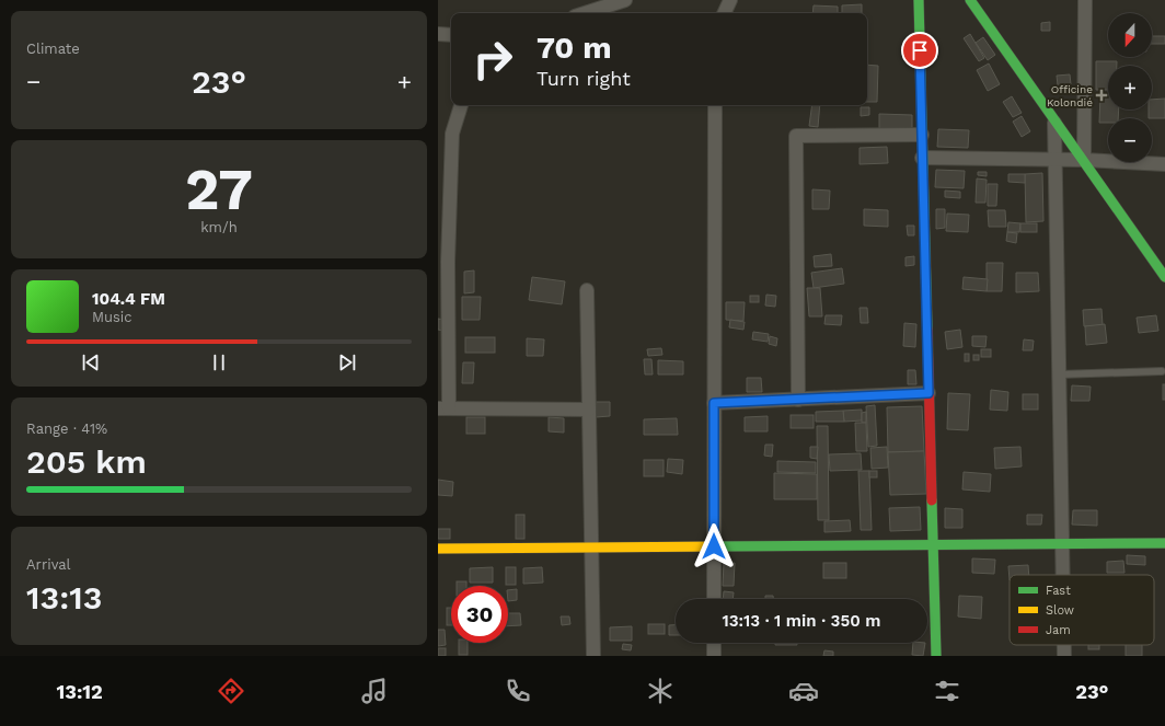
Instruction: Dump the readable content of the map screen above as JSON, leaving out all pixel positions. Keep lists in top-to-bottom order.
{
  "places": {
    "health": ["Officine Kolondié"]
  },
  "legend": ["Fast", "Slow", "Jam"],
  "north": "bottom",
  "page": {
    "tile": [
      "Climate",
      ["27", "km/h"],
      ["Range · 41%", "205 km"],
      ["Arrival", "13:13"]
    ],
    "map_buttons": ["+", "−"],
    "turn": ["70 m", "Turn right"],
    "heat": ["−", "23°", "+"],
    "song": ["104.4 FM", "Music"],
    "limit": "30",
    "trip": "13:13 · 1 min · 350 m",
    "tabs": ["13:12", "23°"]
  }
}
